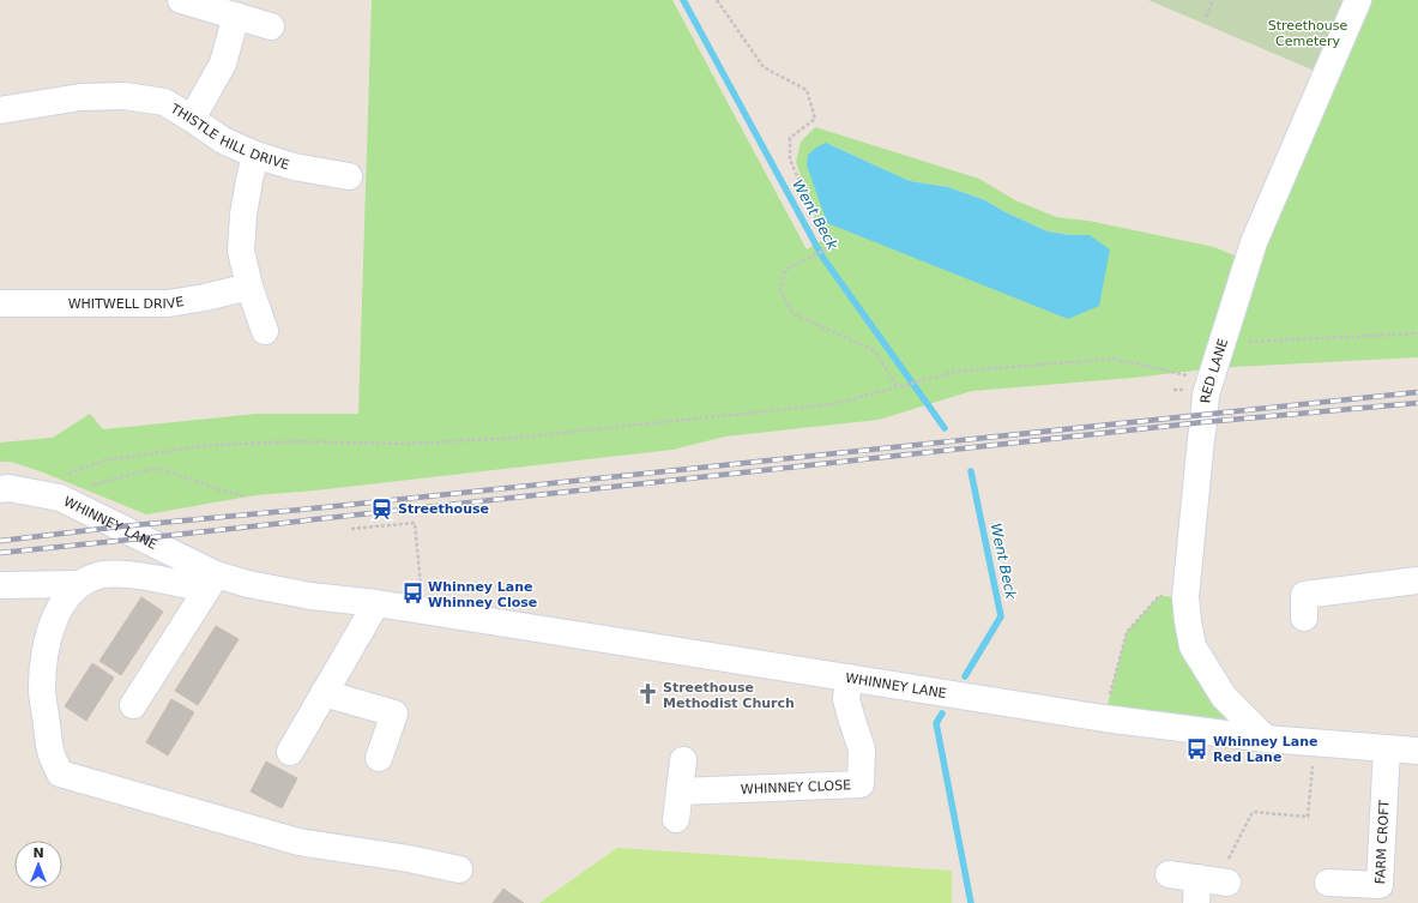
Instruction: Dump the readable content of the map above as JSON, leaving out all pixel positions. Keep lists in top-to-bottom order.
{
  "streets": {
    "street": [
      "THISTLE HILL DRIVE",
      "WHITWELL DRIVE",
      "RED LANE",
      "WHINNEY LANE",
      "WHINNEY CLOSE",
      "FARM CROFT"
    ]
  },
  "crossings": [
    ["RED LANE", "WHINNEY LANE"],
    ["WHINNEY LANE", "WHINNEY CLOSE"],
    ["WHINNEY LANE", "FARM CROFT"]
  ],
  "water": ["Went Beck"],
  "parks": ["Streethouse Cemetery"],
  "places": {
    "station": ["Streethouse"],
    "bus stop": ["Whinney Lane Whinney Close", "Whinney Lane Red Lane"],
    "church": ["Streethouse Methodist Church"]
  },
  "north": "top"
}
